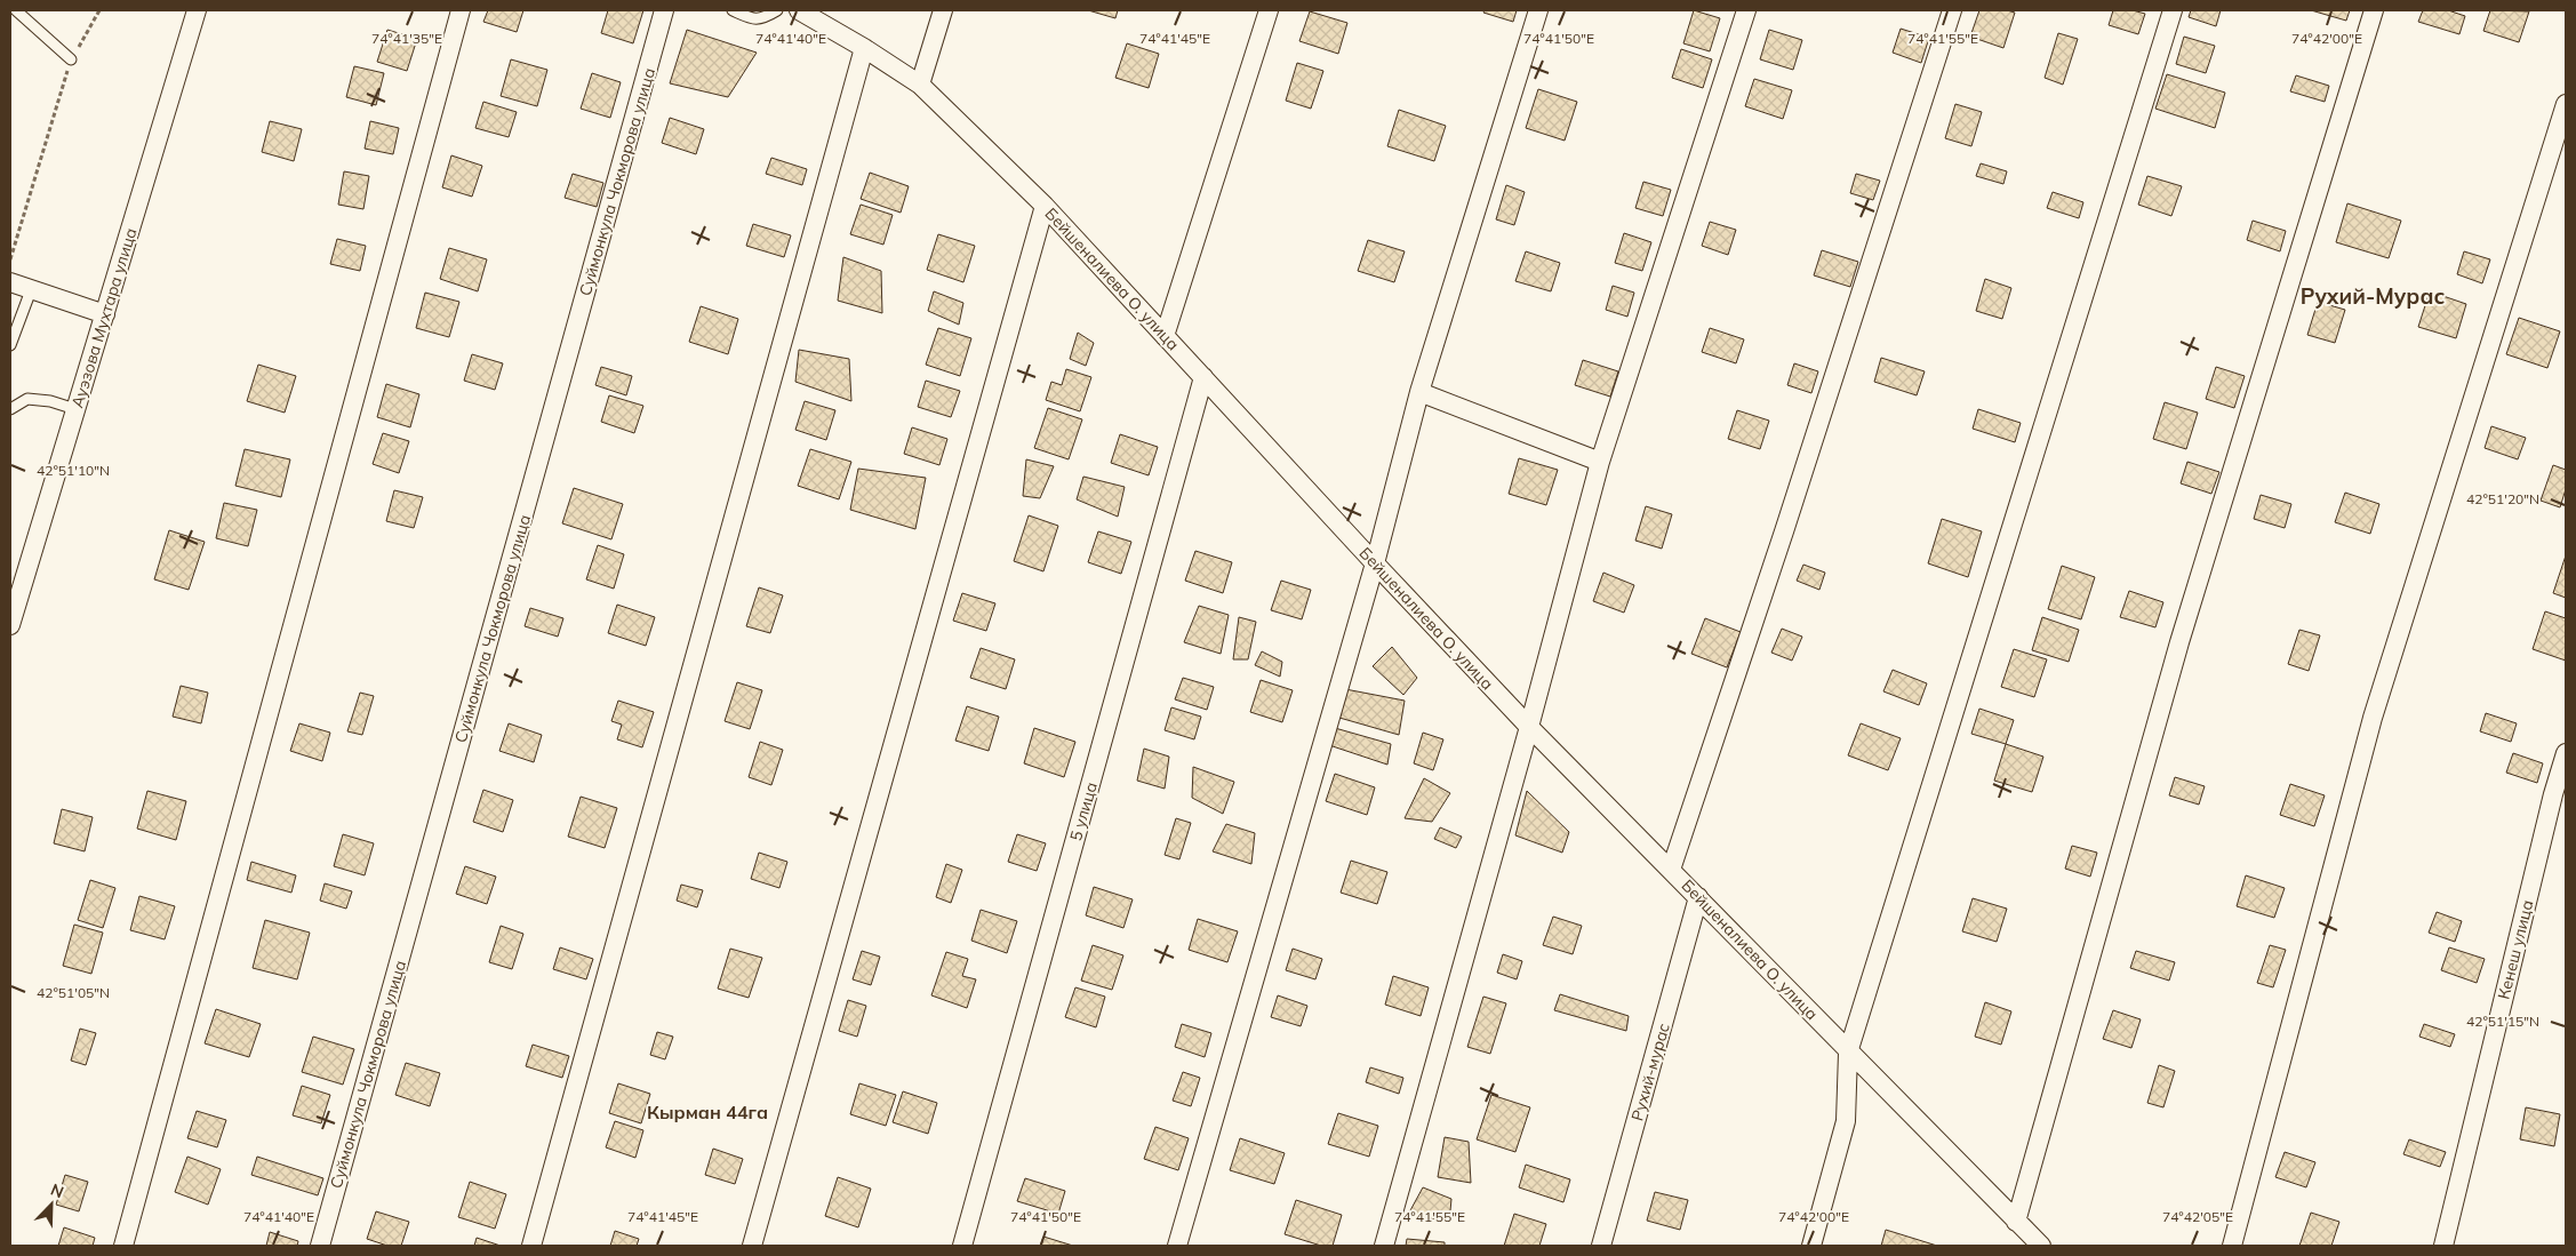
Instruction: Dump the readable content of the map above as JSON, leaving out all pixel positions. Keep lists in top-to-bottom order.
{
  "streets": {
    "street": [
      "Суймонкула Чокморова улица",
      "Бейшеналиева О. улица",
      "Ауэзова Мухтара улица",
      "5 улица",
      "Кенеш улица",
      "Рухий-мурас"
    ]
  },
  "crossings": [
    ["Бейшеналиева О. улица", "5 улица"],
    ["Бейшеналиева О. улица", "Рухий-мурас"]
  ],
  "districts": ["Рухий-Мурас", "Кырман 44га"],
  "north": "top right",
  "coordinates": [
    "74°41'35\"E",
    "74°41'40\"E",
    "74°41'45\"E",
    "74°41'50\"E",
    "74°41'55\"E",
    "74°42'00\"E",
    "42°51'10\"N",
    "42°51'20\"N",
    "42°51'05\"N",
    "42°51'15\"N",
    "74°42'05\"E"
  ]
}
